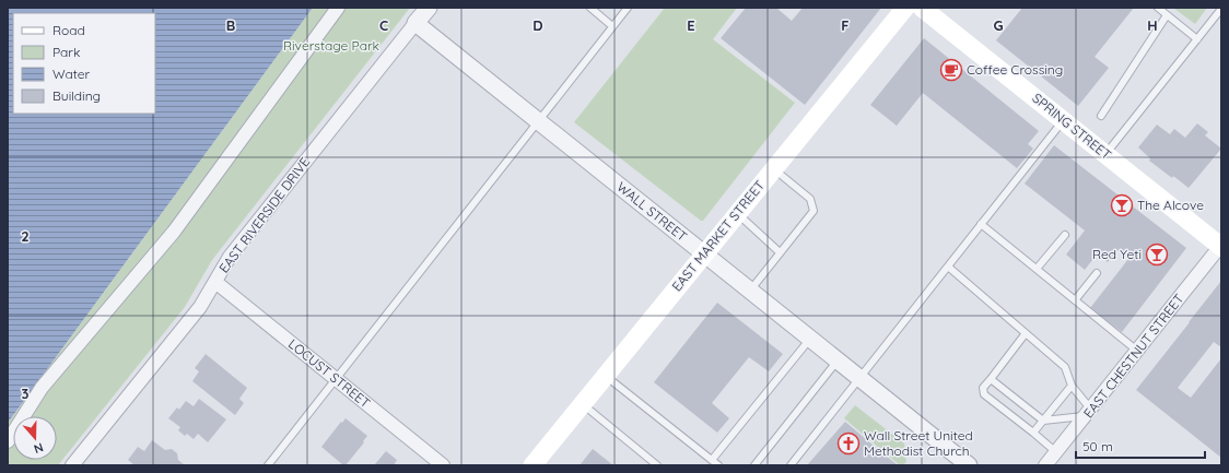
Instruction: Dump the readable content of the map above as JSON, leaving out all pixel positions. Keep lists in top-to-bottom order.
{
  "streets": {
    "main road": ["SPRING STREET", "EAST MARKET STREET"],
    "street": [
      "WALL STREET",
      "EAST RIVERSIDE DRIVE",
      "EAST CHESTNUT STREET",
      "LOCUST STREET"
    ]
  },
  "crossings": [
    ["SPRING STREET", "EAST CHESTNUT STREET"],
    ["WALL STREET", "EAST RIVERSIDE DRIVE"],
    ["WALL STREET", "EAST MARKET STREET"],
    ["EAST RIVERSIDE DRIVE", "LOCUST STREET"]
  ],
  "parks": ["Riverstage Park"],
  "places": {
    "cafe": ["Coffee Crossing"],
    "bar": ["The Alcove", "Red Yeti"],
    "church": ["Wall Street United Methodist Church"]
  },
  "legend": [
    "Road",
    "Park",
    "Water",
    "Building"
  ],
  "scale_bar": "50 m",
  "north": "bottom",
  "grid": {
    "columns": [
      "B",
      "C",
      "D",
      "E",
      "F",
      "G",
      "H"
    ],
    "rows": ["2", "3"]
  }
}
